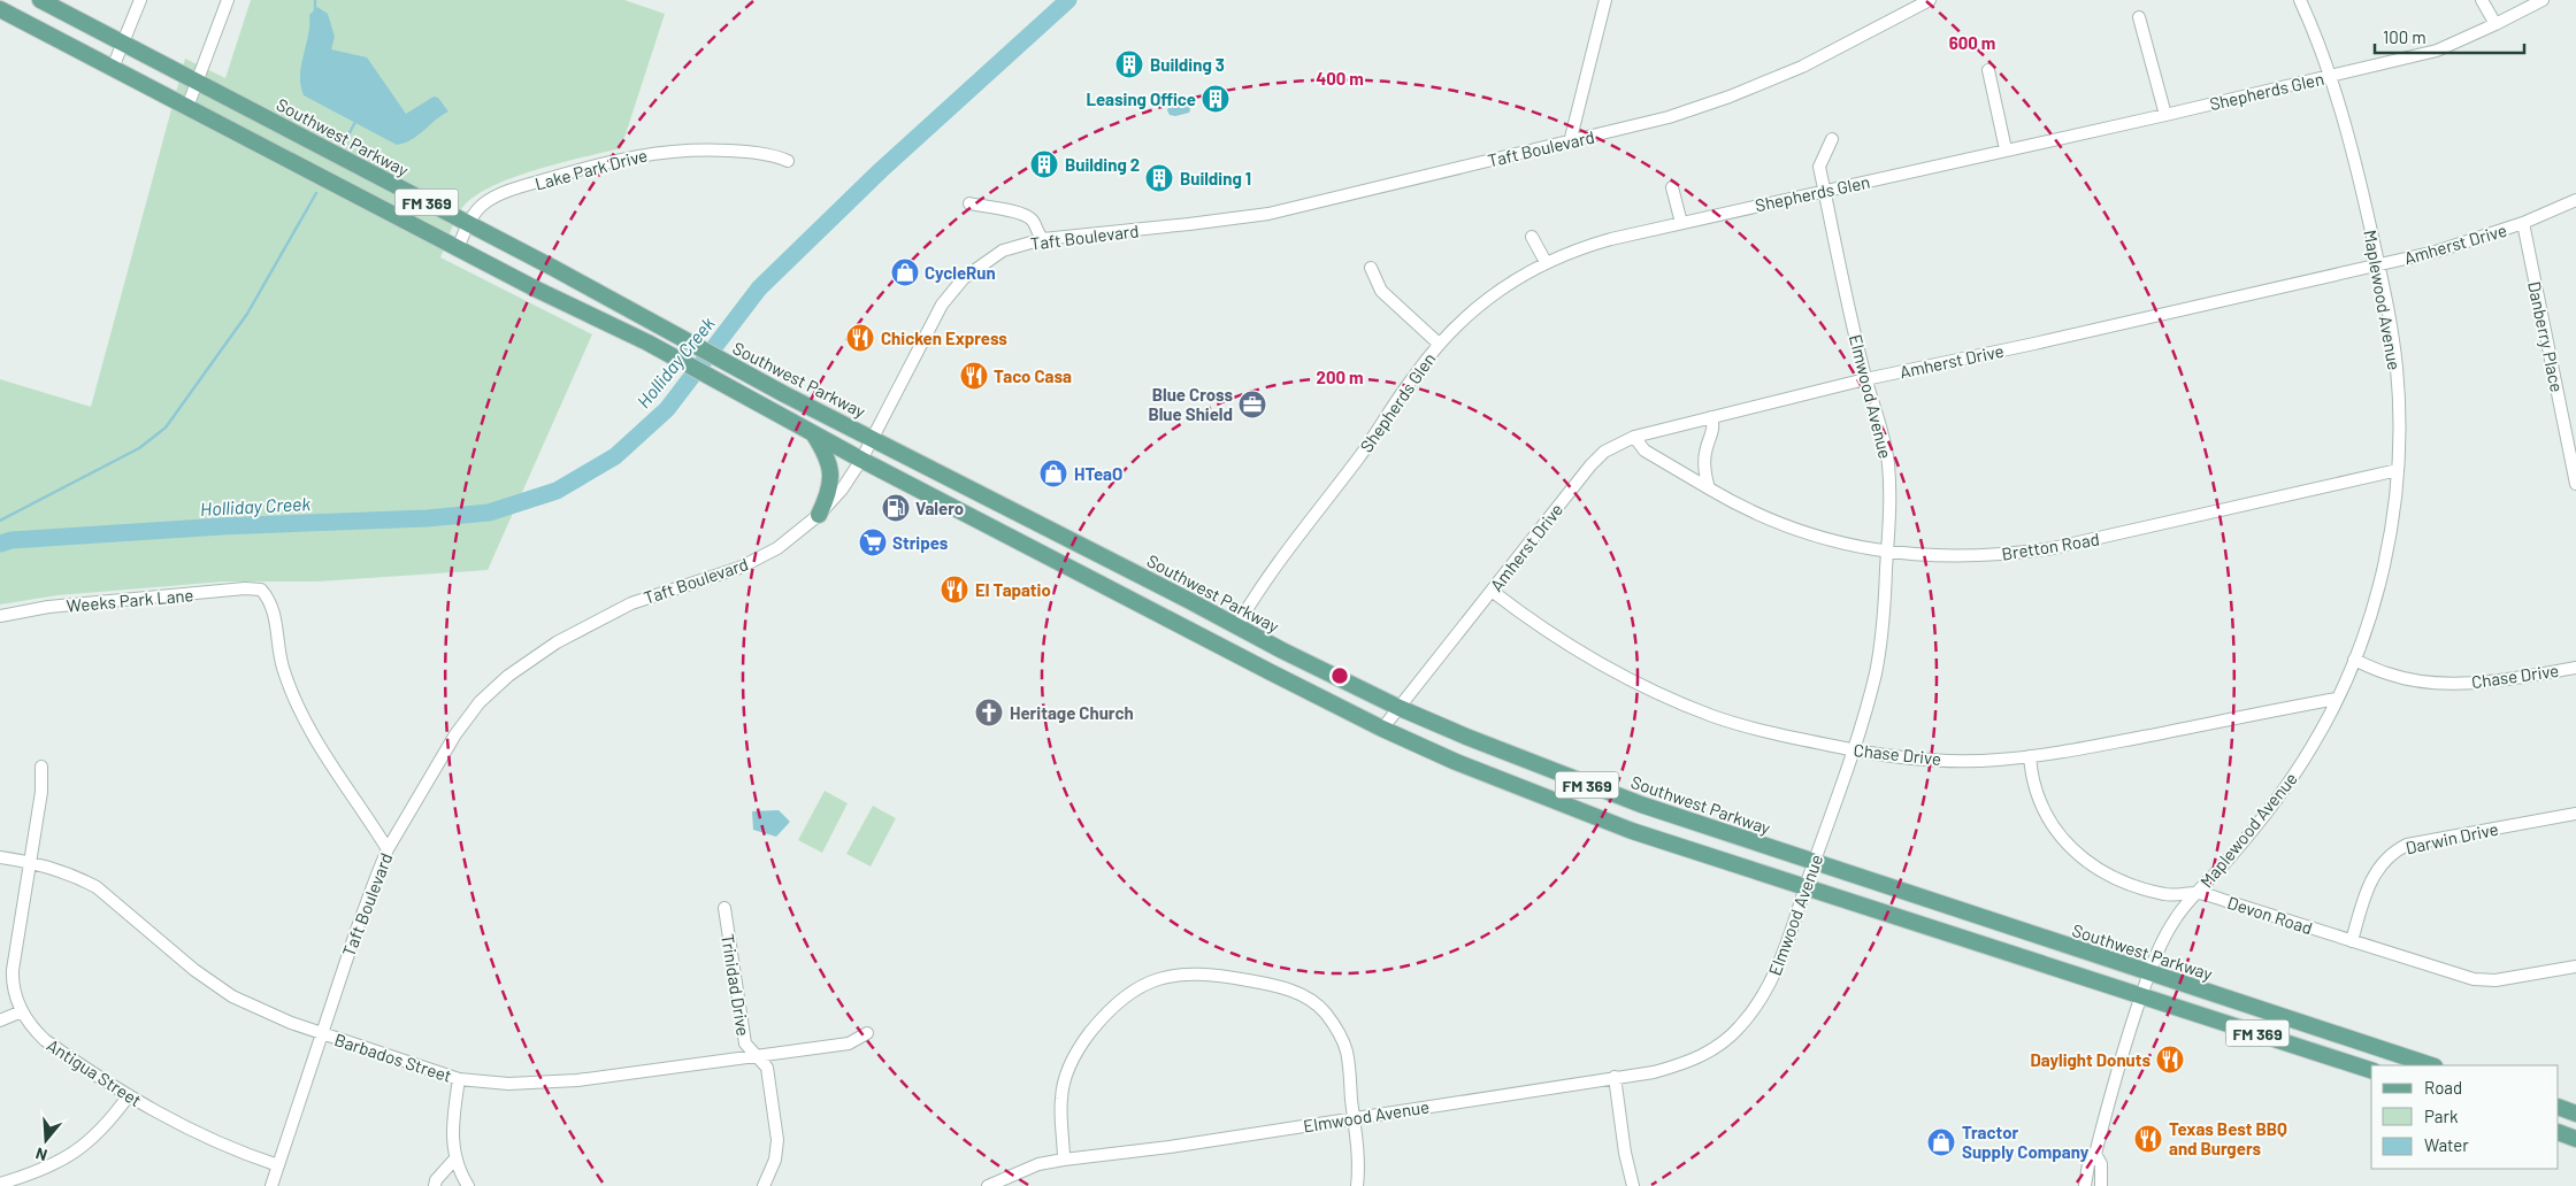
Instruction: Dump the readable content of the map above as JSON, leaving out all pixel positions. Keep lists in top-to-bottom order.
{
  "streets": {
    "main road": ["Southwest Parkway", "FM 369"],
    "street": [
      "Shepherds Glen",
      "Taft Boulevard",
      "Lake Park Drive",
      "Amherst Drive",
      "Maplewood Avenue",
      "Danberry Place",
      "Elmwood Avenue",
      "Bretton Road",
      "Weeks Park Lane",
      "Chase Drive",
      "Darwin Drive",
      "Devon Road",
      "Trinidad Drive",
      "Barbados Street",
      "Antigua Street"
    ]
  },
  "crossings": [
    ["Shepherds Glen", "Southwest Parkway"],
    ["Shepherds Glen", "Maplewood Avenue"],
    ["Shepherds Glen", "Elmwood Avenue"],
    ["Southwest Parkway", "Taft Boulevard"],
    ["Southwest Parkway", "Lake Park Drive"],
    ["Southwest Parkway", "Amherst Drive"],
    ["Southwest Parkway", "Maplewood Avenue"],
    ["Southwest Parkway", "Elmwood Avenue"],
    ["Taft Boulevard", "FM 369"],
    ["Taft Boulevard", "Weeks Park Lane"],
    ["Taft Boulevard", "Barbados Street"],
    ["Taft Boulevard", "Antigua Street"],
    ["Lake Park Drive", "FM 369"],
    ["FM 369", "Amherst Drive"],
    ["FM 369", "Maplewood Avenue"],
    ["FM 369", "Elmwood Avenue"],
    ["Amherst Drive", "Maplewood Avenue"],
    ["Amherst Drive", "Danberry Place"],
    ["Amherst Drive", "Elmwood Avenue"],
    ["Amherst Drive", "Bretton Road"],
    ["Amherst Drive", "Chase Drive"],
    ["Maplewood Avenue", "Bretton Road"],
    ["Maplewood Avenue", "Chase Drive"],
    ["Maplewood Avenue", "Devon Road"],
    ["Elmwood Avenue", "Bretton Road"],
    ["Elmwood Avenue", "Chase Drive"],
    ["Chase Drive", "Devon Road"],
    ["Darwin Drive", "Devon Road"],
    ["Trinidad Drive", "Barbados Street"],
    ["Barbados Street", "Antigua Street"]
  ],
  "water": ["Holliday Creek"],
  "places": {
    "building": [
      "Building 3",
      "Leasing Office",
      "Building 2",
      "Building 1"
    ],
    "shop": ["CycleRun", "HTeaO", "Tractor Supply Company"],
    "restaurant": [
      "Chicken Express",
      "Taco Casa",
      "El Tapatio",
      "Daylight Donuts",
      "Texas Best BBQ and Burgers"
    ],
    "office": ["Blue Cross Blue Shield"],
    "fuel station": ["Valero"],
    "supermarket": ["Stripes"],
    "church": ["Heritage Church"]
  },
  "legend": ["Road", "Park", "Water"],
  "scale_bar": "100 m",
  "north": "bottom",
  "rings": ["600 m", "400 m", "200 m"]
}
